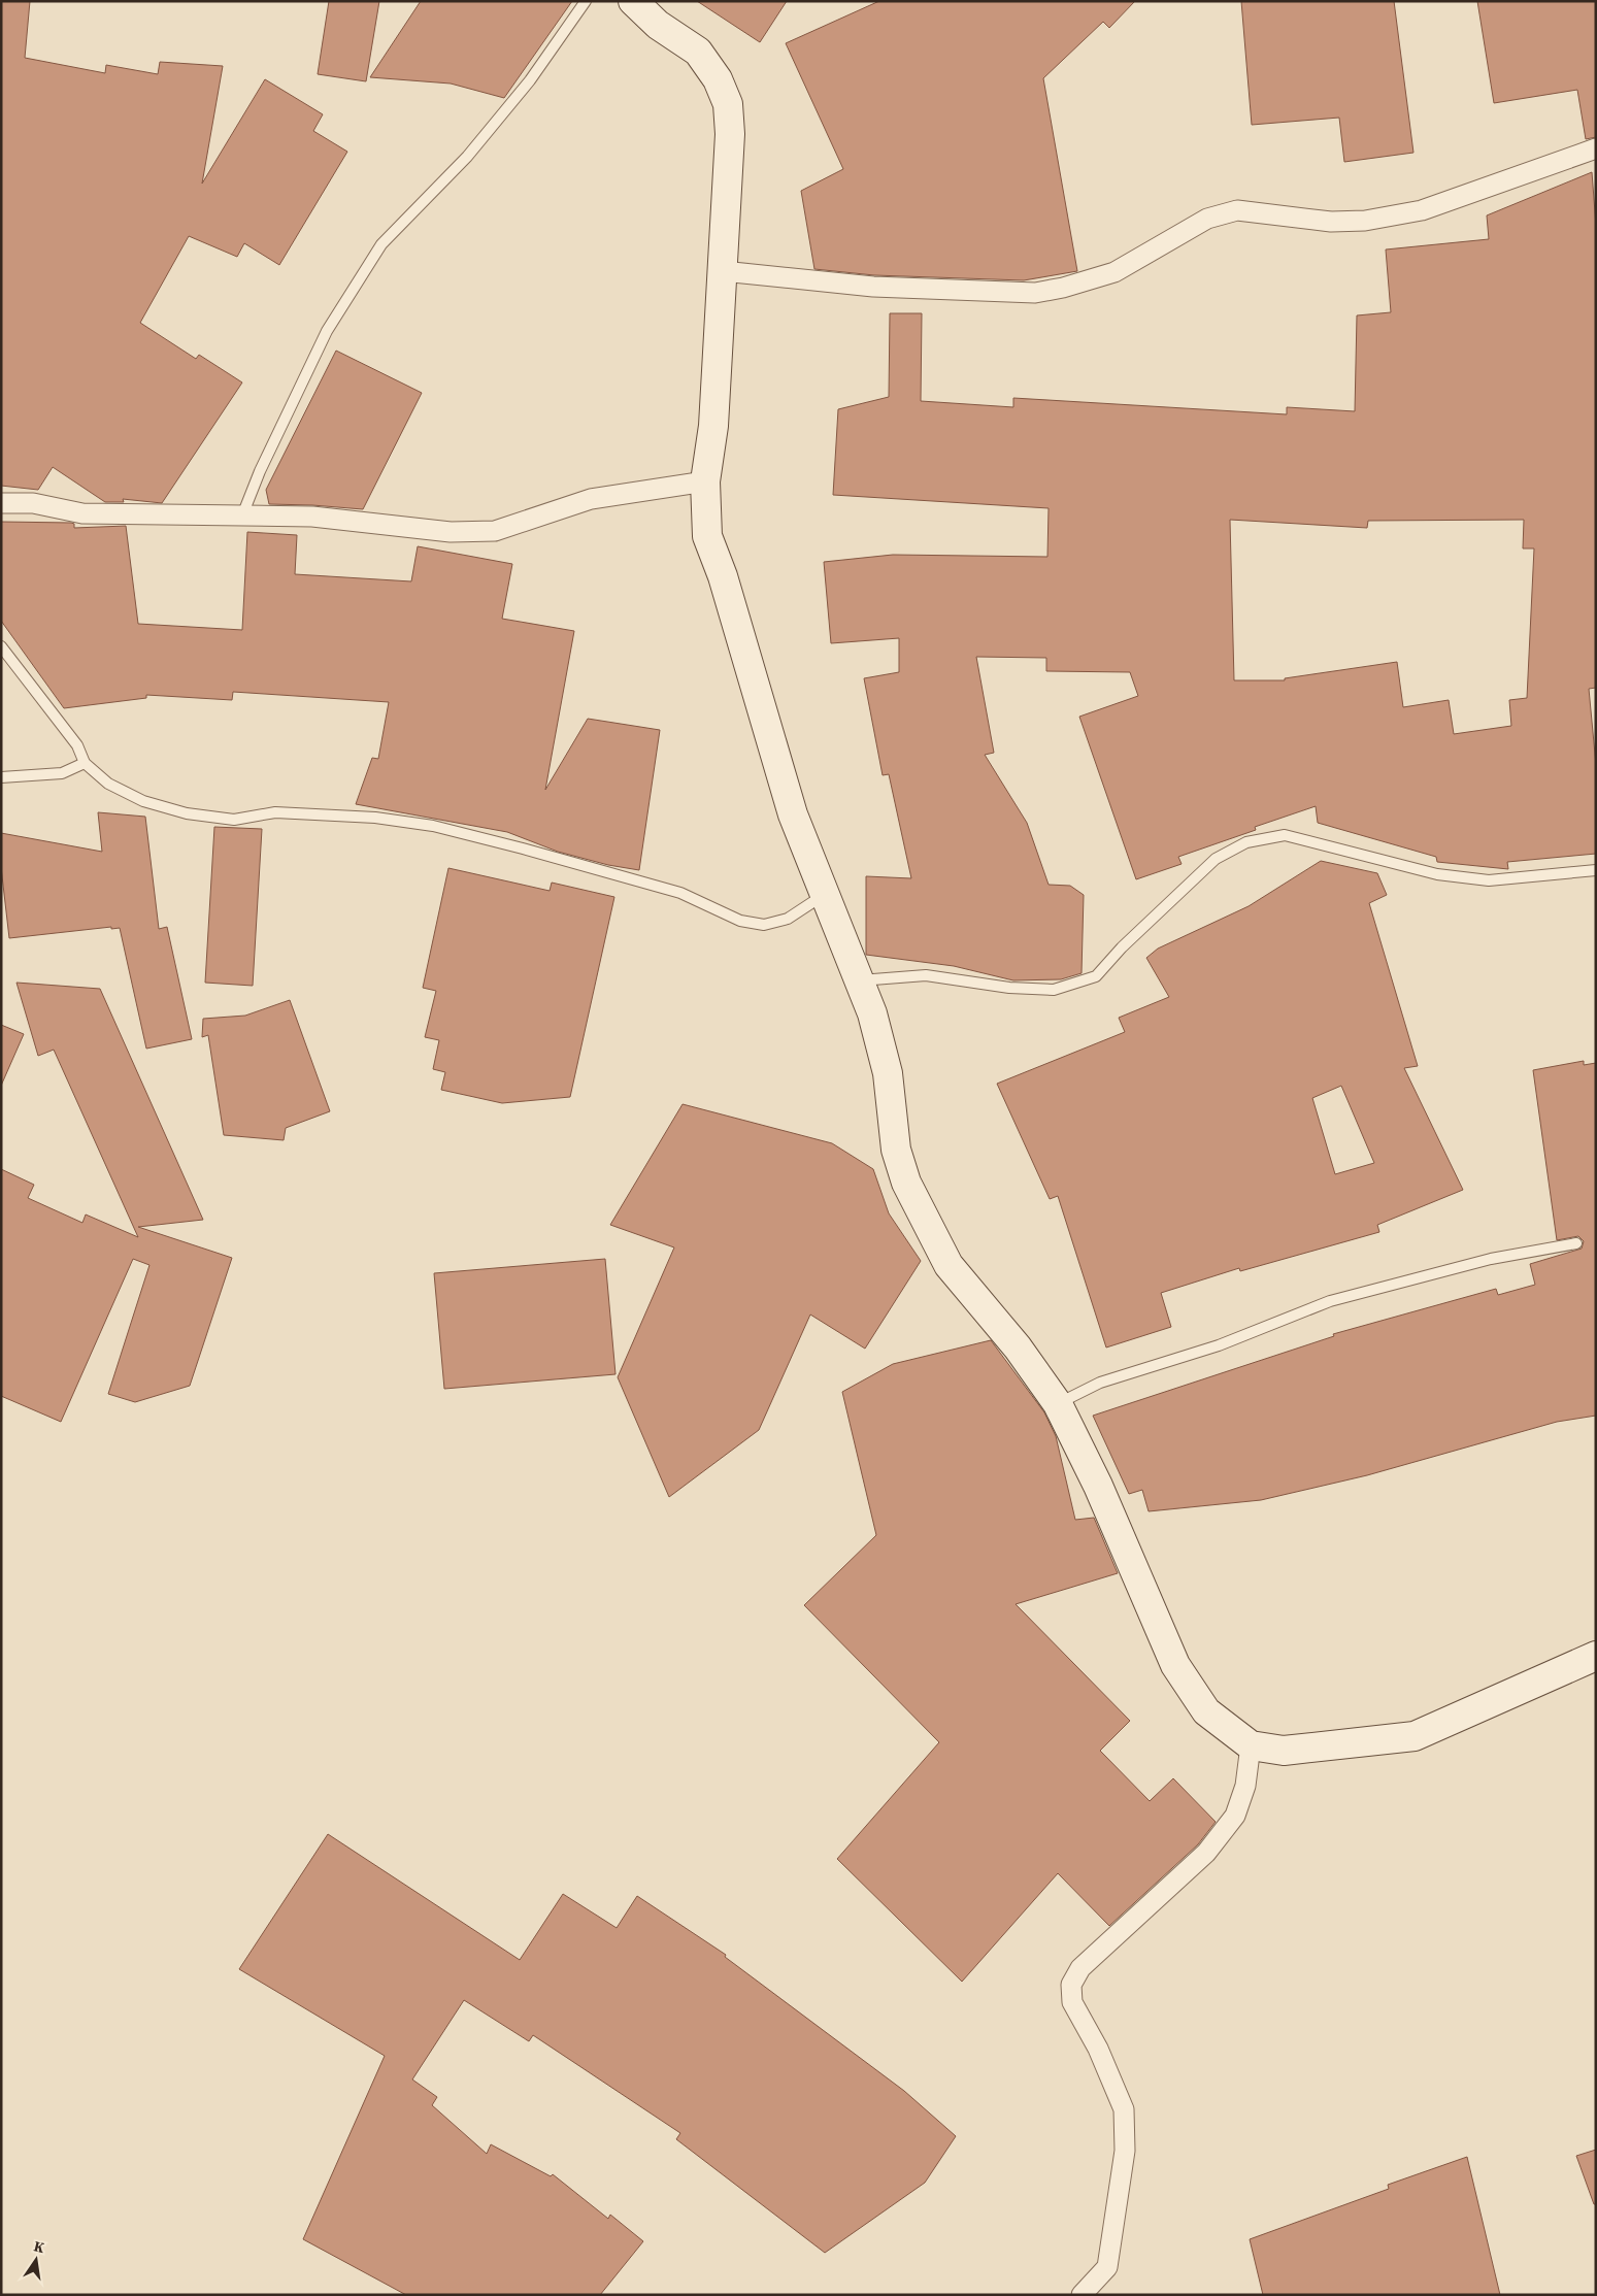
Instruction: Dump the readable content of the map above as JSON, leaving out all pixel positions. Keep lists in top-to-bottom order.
{
  "north": "top"
}
